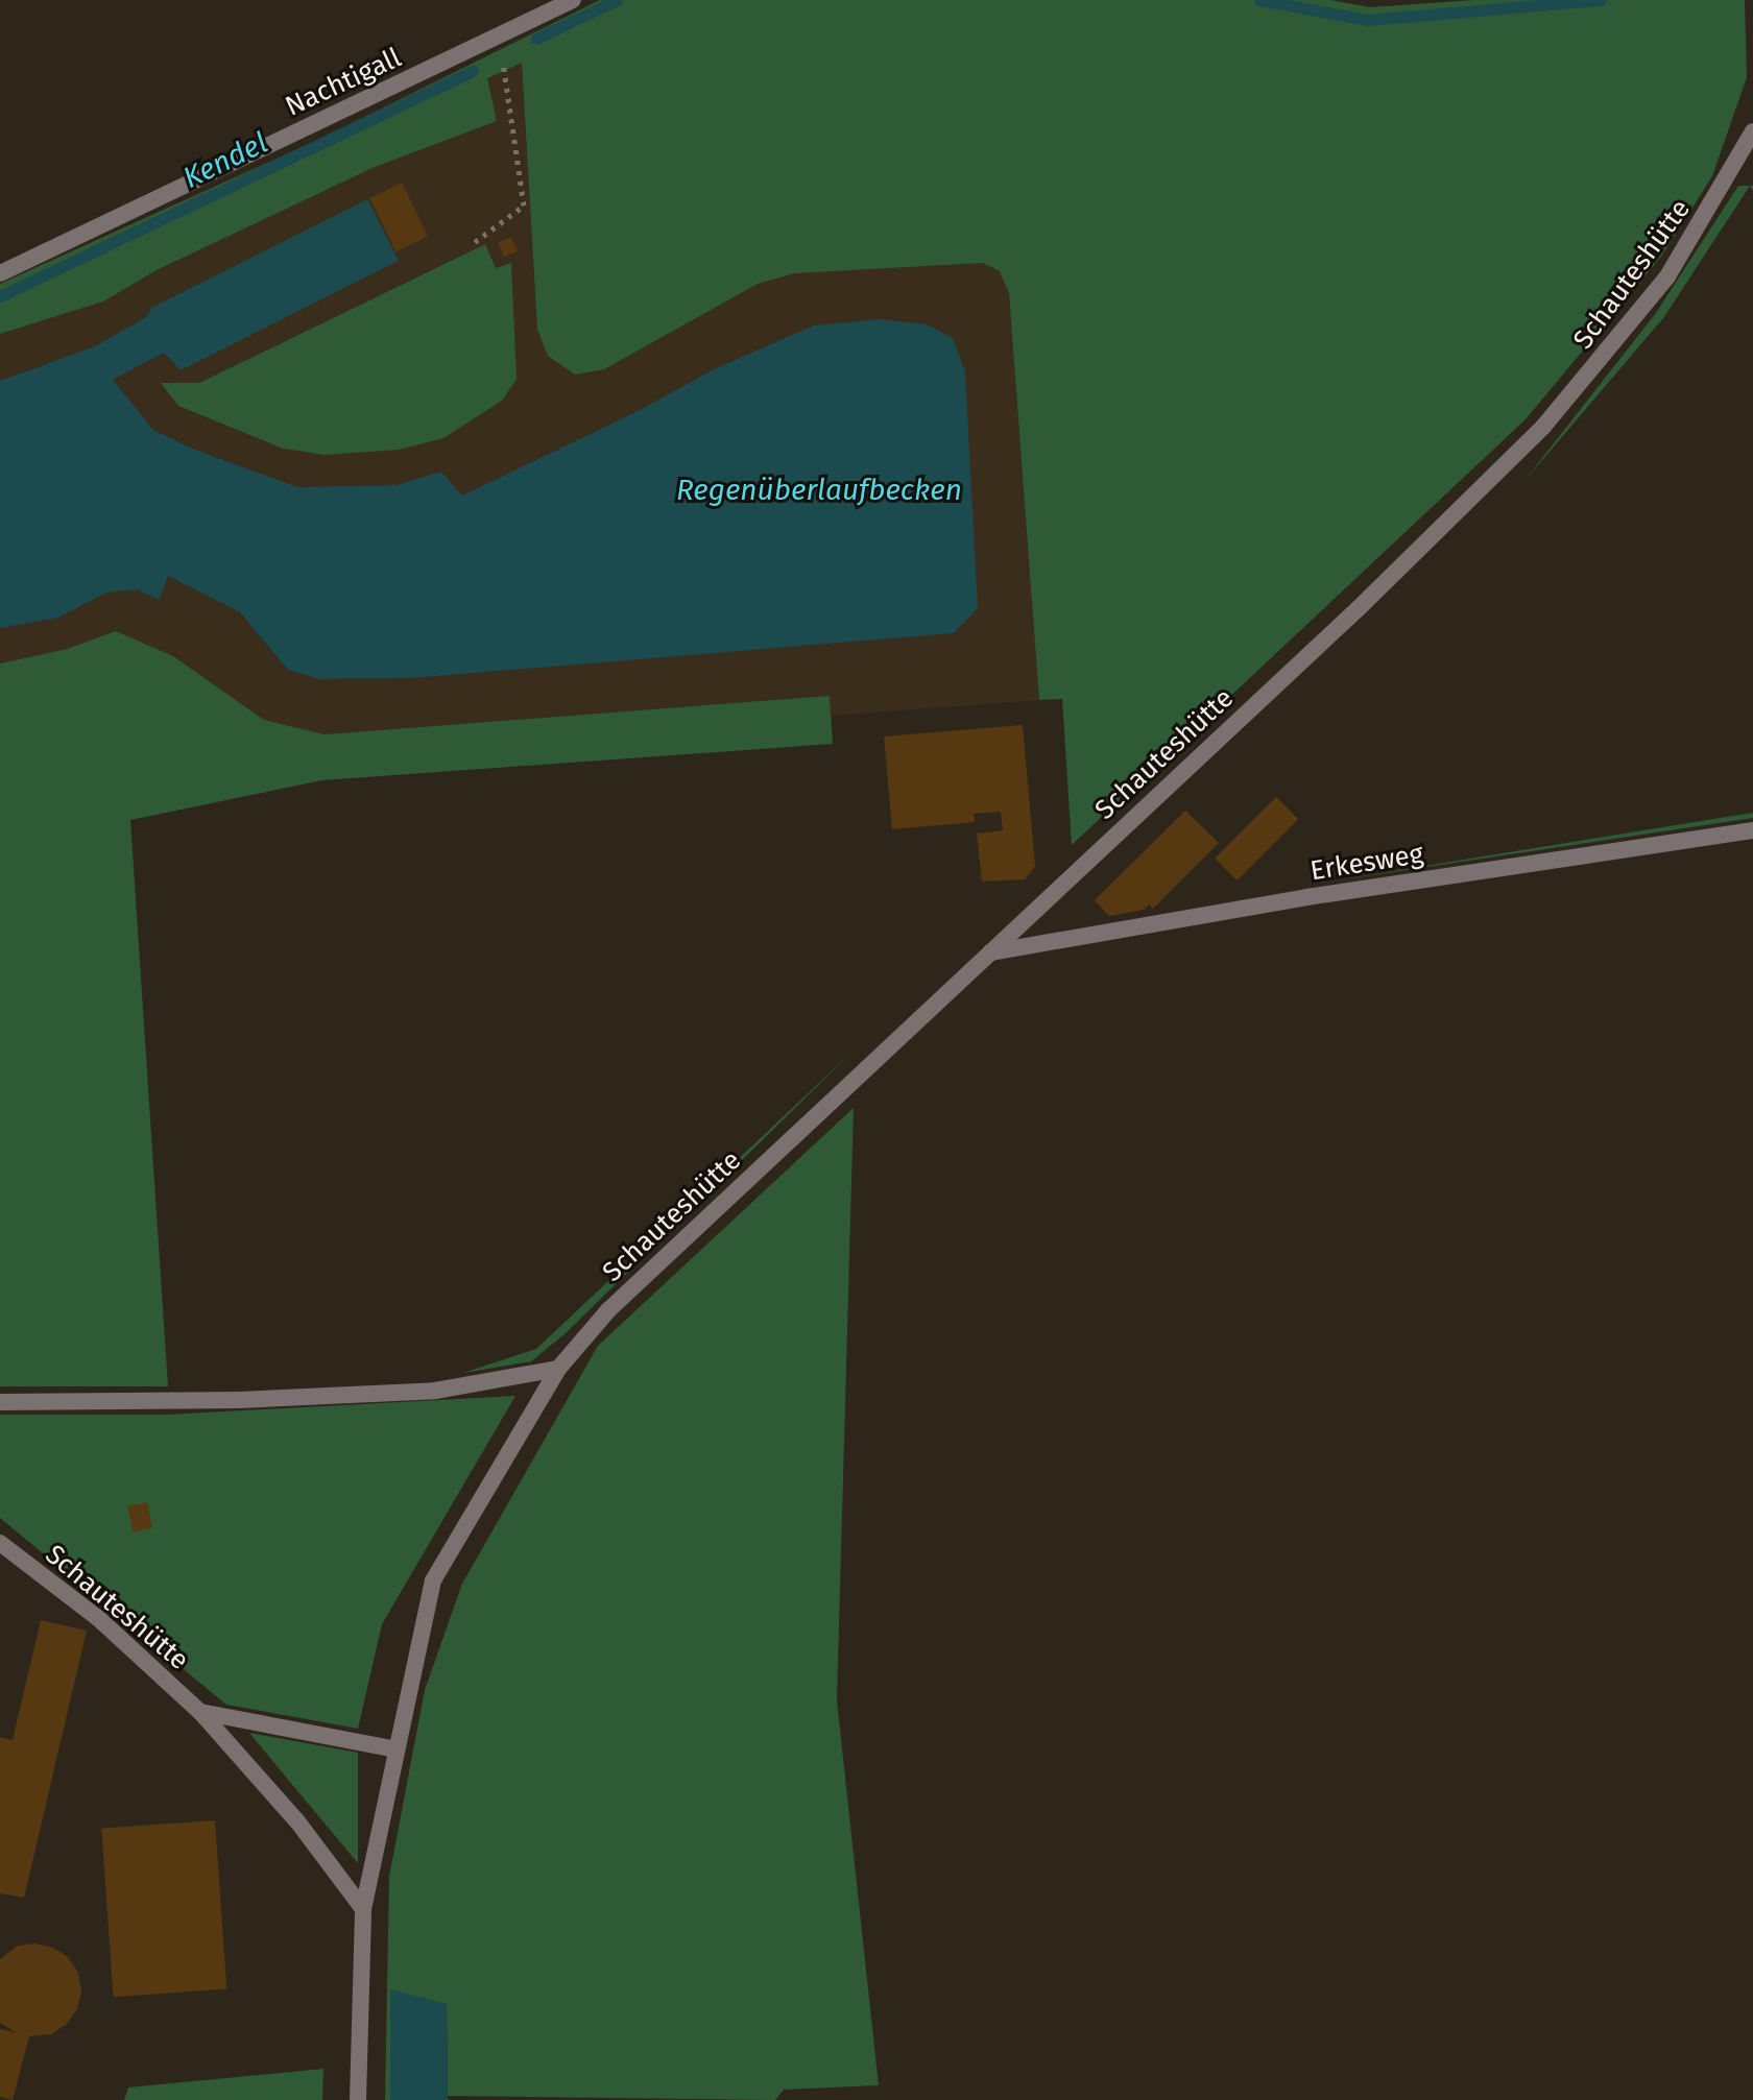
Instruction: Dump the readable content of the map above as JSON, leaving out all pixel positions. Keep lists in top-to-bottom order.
{
  "streets": {
    "street": ["Nachtigall", "Schauteshütte", "Erkesweg"]
  },
  "crossings": [
    ["Schauteshütte", "Erkesweg"]
  ],
  "water": ["Kendel", "Regenüberlaufbecken"]
}
